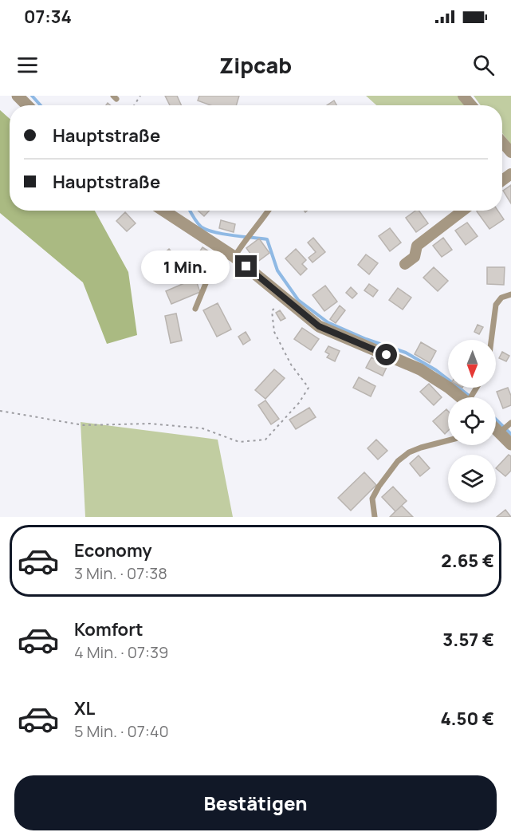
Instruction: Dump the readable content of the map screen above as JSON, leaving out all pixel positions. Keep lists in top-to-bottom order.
{
  "north": "bottom",
  "page": {
    "status": "07:34",
    "header": "Zipcab",
    "banner": ["Hauptstraße", "Hauptstraße"],
    "bubble": "1 Min.",
    "list": [
      {
        "name": "Economy",
        "note": "3 Min. · 07:38",
        "value": "2.65 €"
      },
      {
        "name": "Komfort",
        "note": "4 Min. · 07:39",
        "value": "3.57 €"
      },
      {
        "name": "XL",
        "note": "5 Min. · 07:40",
        "value": "4.50 €"
      }
    ],
    "buttons": "Bestätigen"
  }
}
